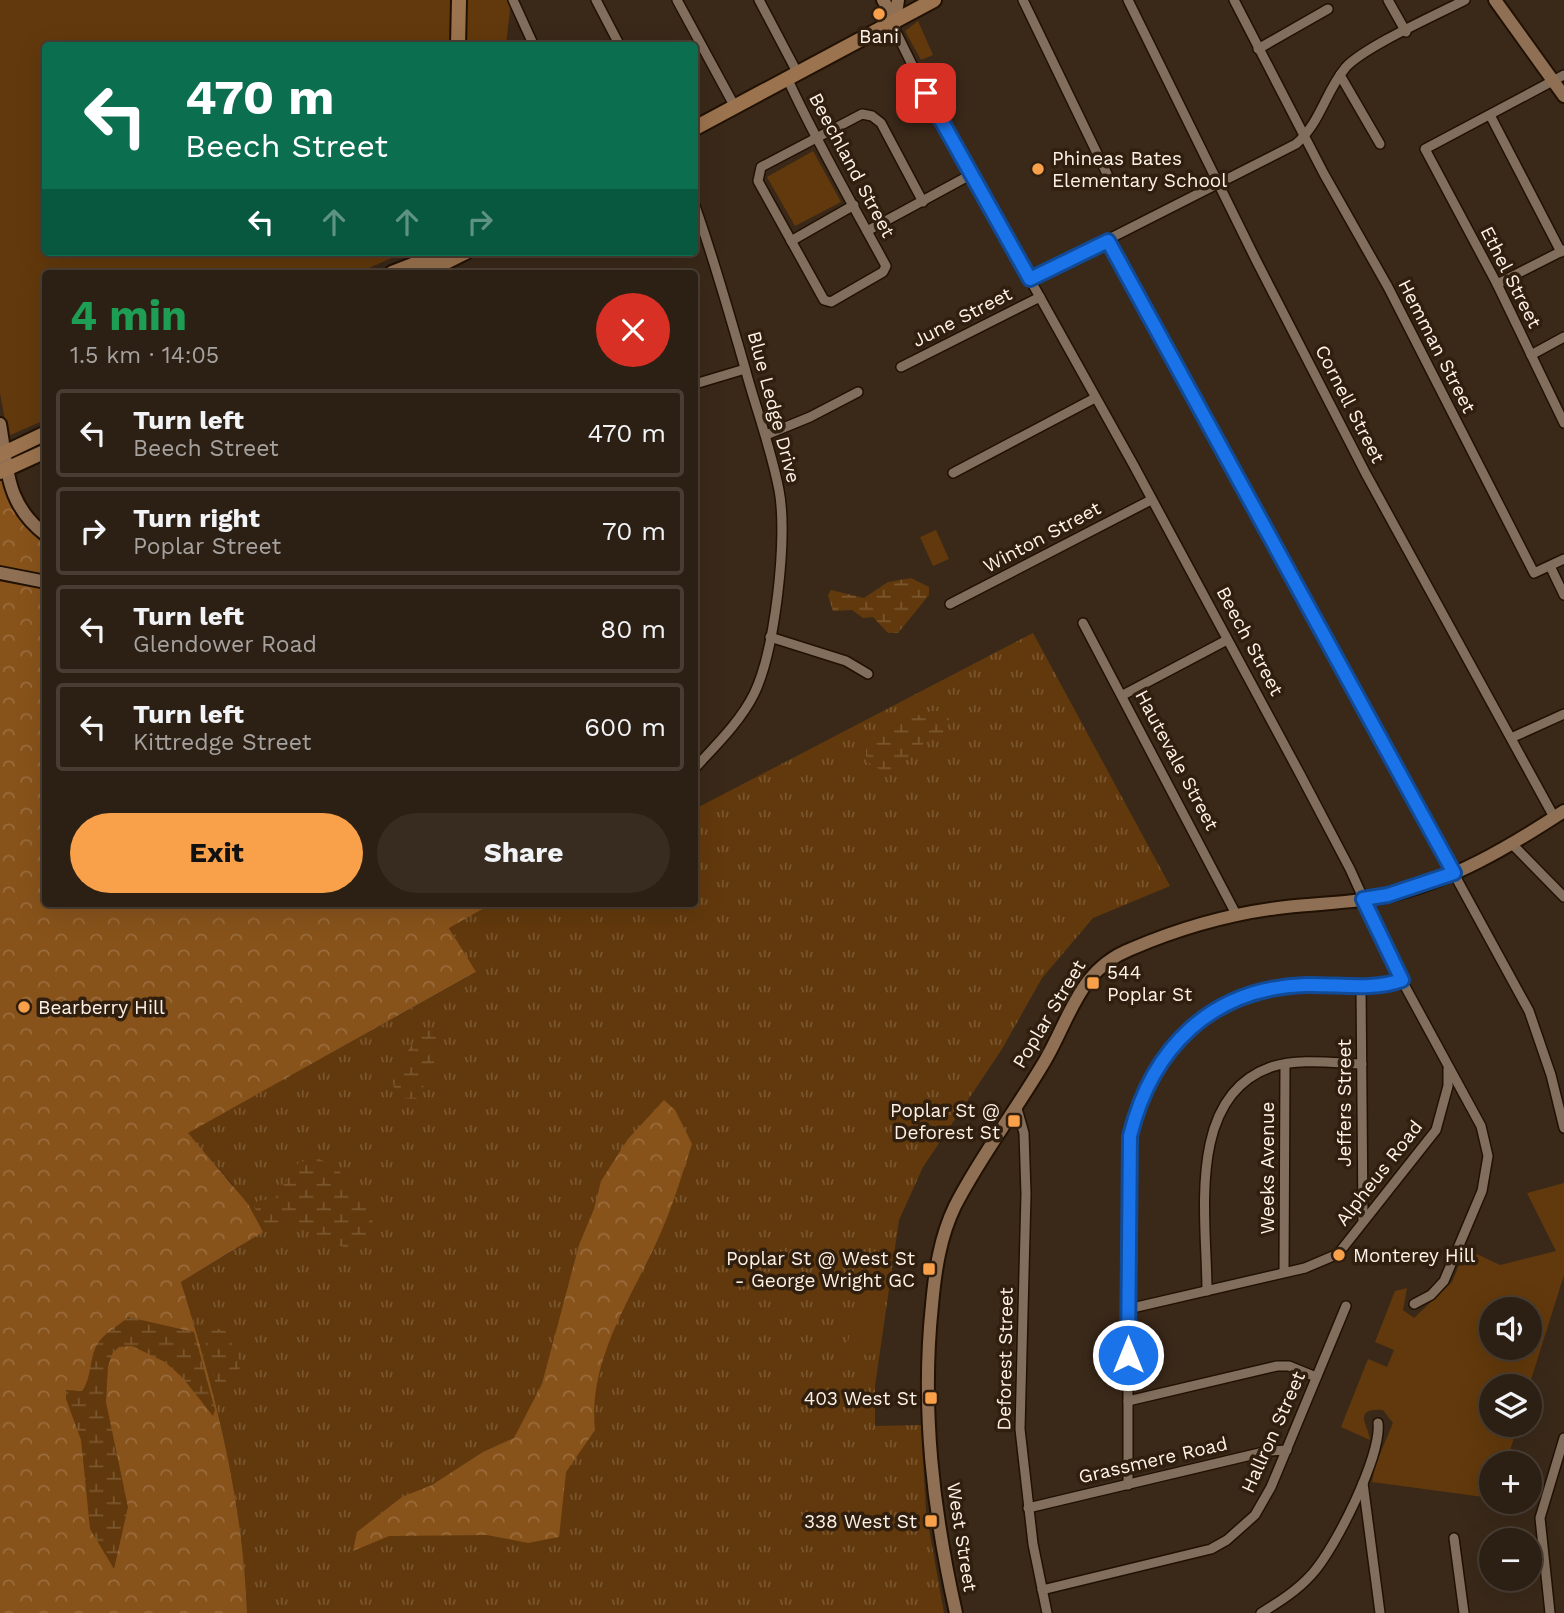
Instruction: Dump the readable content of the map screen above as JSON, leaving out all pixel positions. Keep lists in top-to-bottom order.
{
  "streets": {
    "street": [
      "Beechland Street",
      "Ethel Street",
      "June Street",
      "Hemman Street",
      "Cornell Street",
      "Blue Ledge Drive",
      "Winton Street",
      "Beech Street",
      "Hautevale Street",
      "Poplar Street",
      "Jeffers Street",
      "Weeks Avenue",
      "Alpheus Road",
      "Deforest Street",
      "Hallron Street",
      "Grassmere Road",
      "West Street"
    ]
  },
  "crossings": [
    ["June Street", "Beech Street"],
    ["Cornell Street", "Poplar Street"],
    ["Winton Street", "Beech Street"],
    ["Beech Street", "Poplar Street"],
    ["Beech Street", "Alpheus Road"],
    ["Hautevale Street", "Poplar Street"],
    ["Poplar Street", "Deforest Street"],
    ["Poplar Street", "West Street"],
    ["Jeffers Street", "Alpheus Road"],
    ["Weeks Avenue", "Alpheus Road"],
    ["Deforest Street", "Hallron Street"],
    ["Deforest Street", "Grassmere Road"],
    ["Hallron Street", "Grassmere Road"]
  ],
  "places": {
    "other": [
      "Bani",
      "Phineas Bates Elementary School",
      "Bearberry Hill",
      "Monterey Hill"
    ],
    "transit": [
      "544 Poplar St",
      "Poplar St @ Deforest St",
      "Poplar St @ West St - George Wright GC",
      "403 West St",
      "338 West St"
    ]
  },
  "page": {
    "turn": ["470 m", "Beech Street"],
    "heading": ["4 min", "1.5 km · 14:05"],
    "list": [
      {
        "name": "Turn left",
        "note": "Beech Street",
        "value": "470 m"
      },
      {
        "name": "Turn right",
        "note": "Poplar Street",
        "value": "70 m"
      },
      {
        "name": "Turn left",
        "note": "Glendower Road",
        "value": "80 m"
      },
      {
        "name": "Turn left",
        "note": "Kittredge Street",
        "value": "600 m"
      }
    ],
    "buttons": ["Exit", "Share"],
    "map_buttons": ["+", "−"]
  }
}
